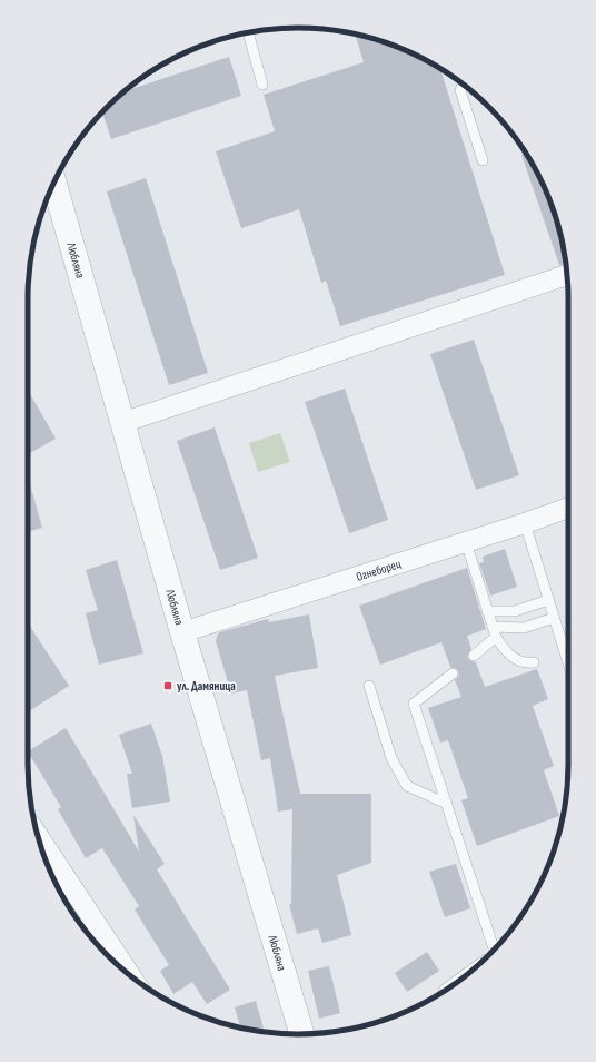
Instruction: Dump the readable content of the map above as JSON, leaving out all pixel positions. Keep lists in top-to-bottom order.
{
  "streets": {
    "street": ["Любляна", "Огнеборец"]
  },
  "crossings": [
    ["Любляна", "Огнеборец"]
  ],
  "places": {
    "transit": ["ул. Дамяница"]
  }
}
